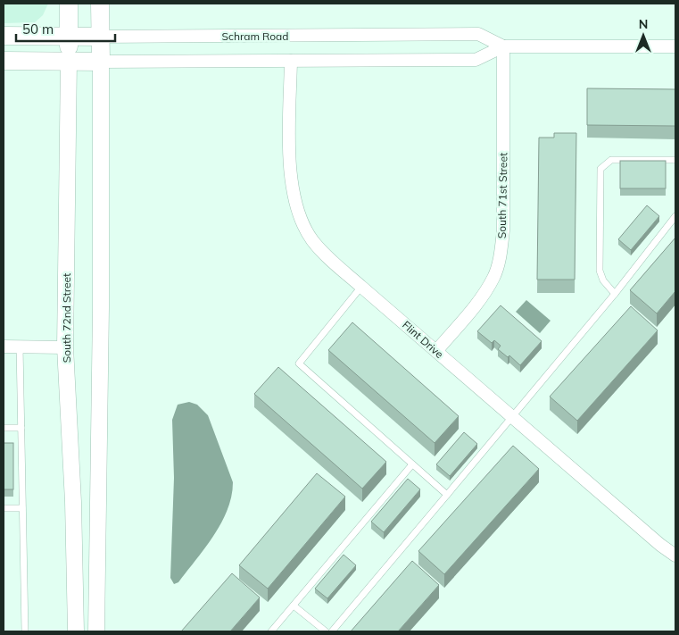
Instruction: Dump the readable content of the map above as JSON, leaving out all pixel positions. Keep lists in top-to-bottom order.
{
  "streets": {
    "main road": ["Schram Road", "South 72nd Street"],
    "street": ["South 71st Street", "Flint Drive"]
  },
  "crossings": [
    ["Schram Road", "South 71st Street"],
    ["Schram Road", "South 72nd Street"],
    ["Schram Road", "Flint Drive"],
    ["South 71st Street", "Flint Drive"]
  ],
  "scale_bar": "50 m",
  "north": "top"
}
